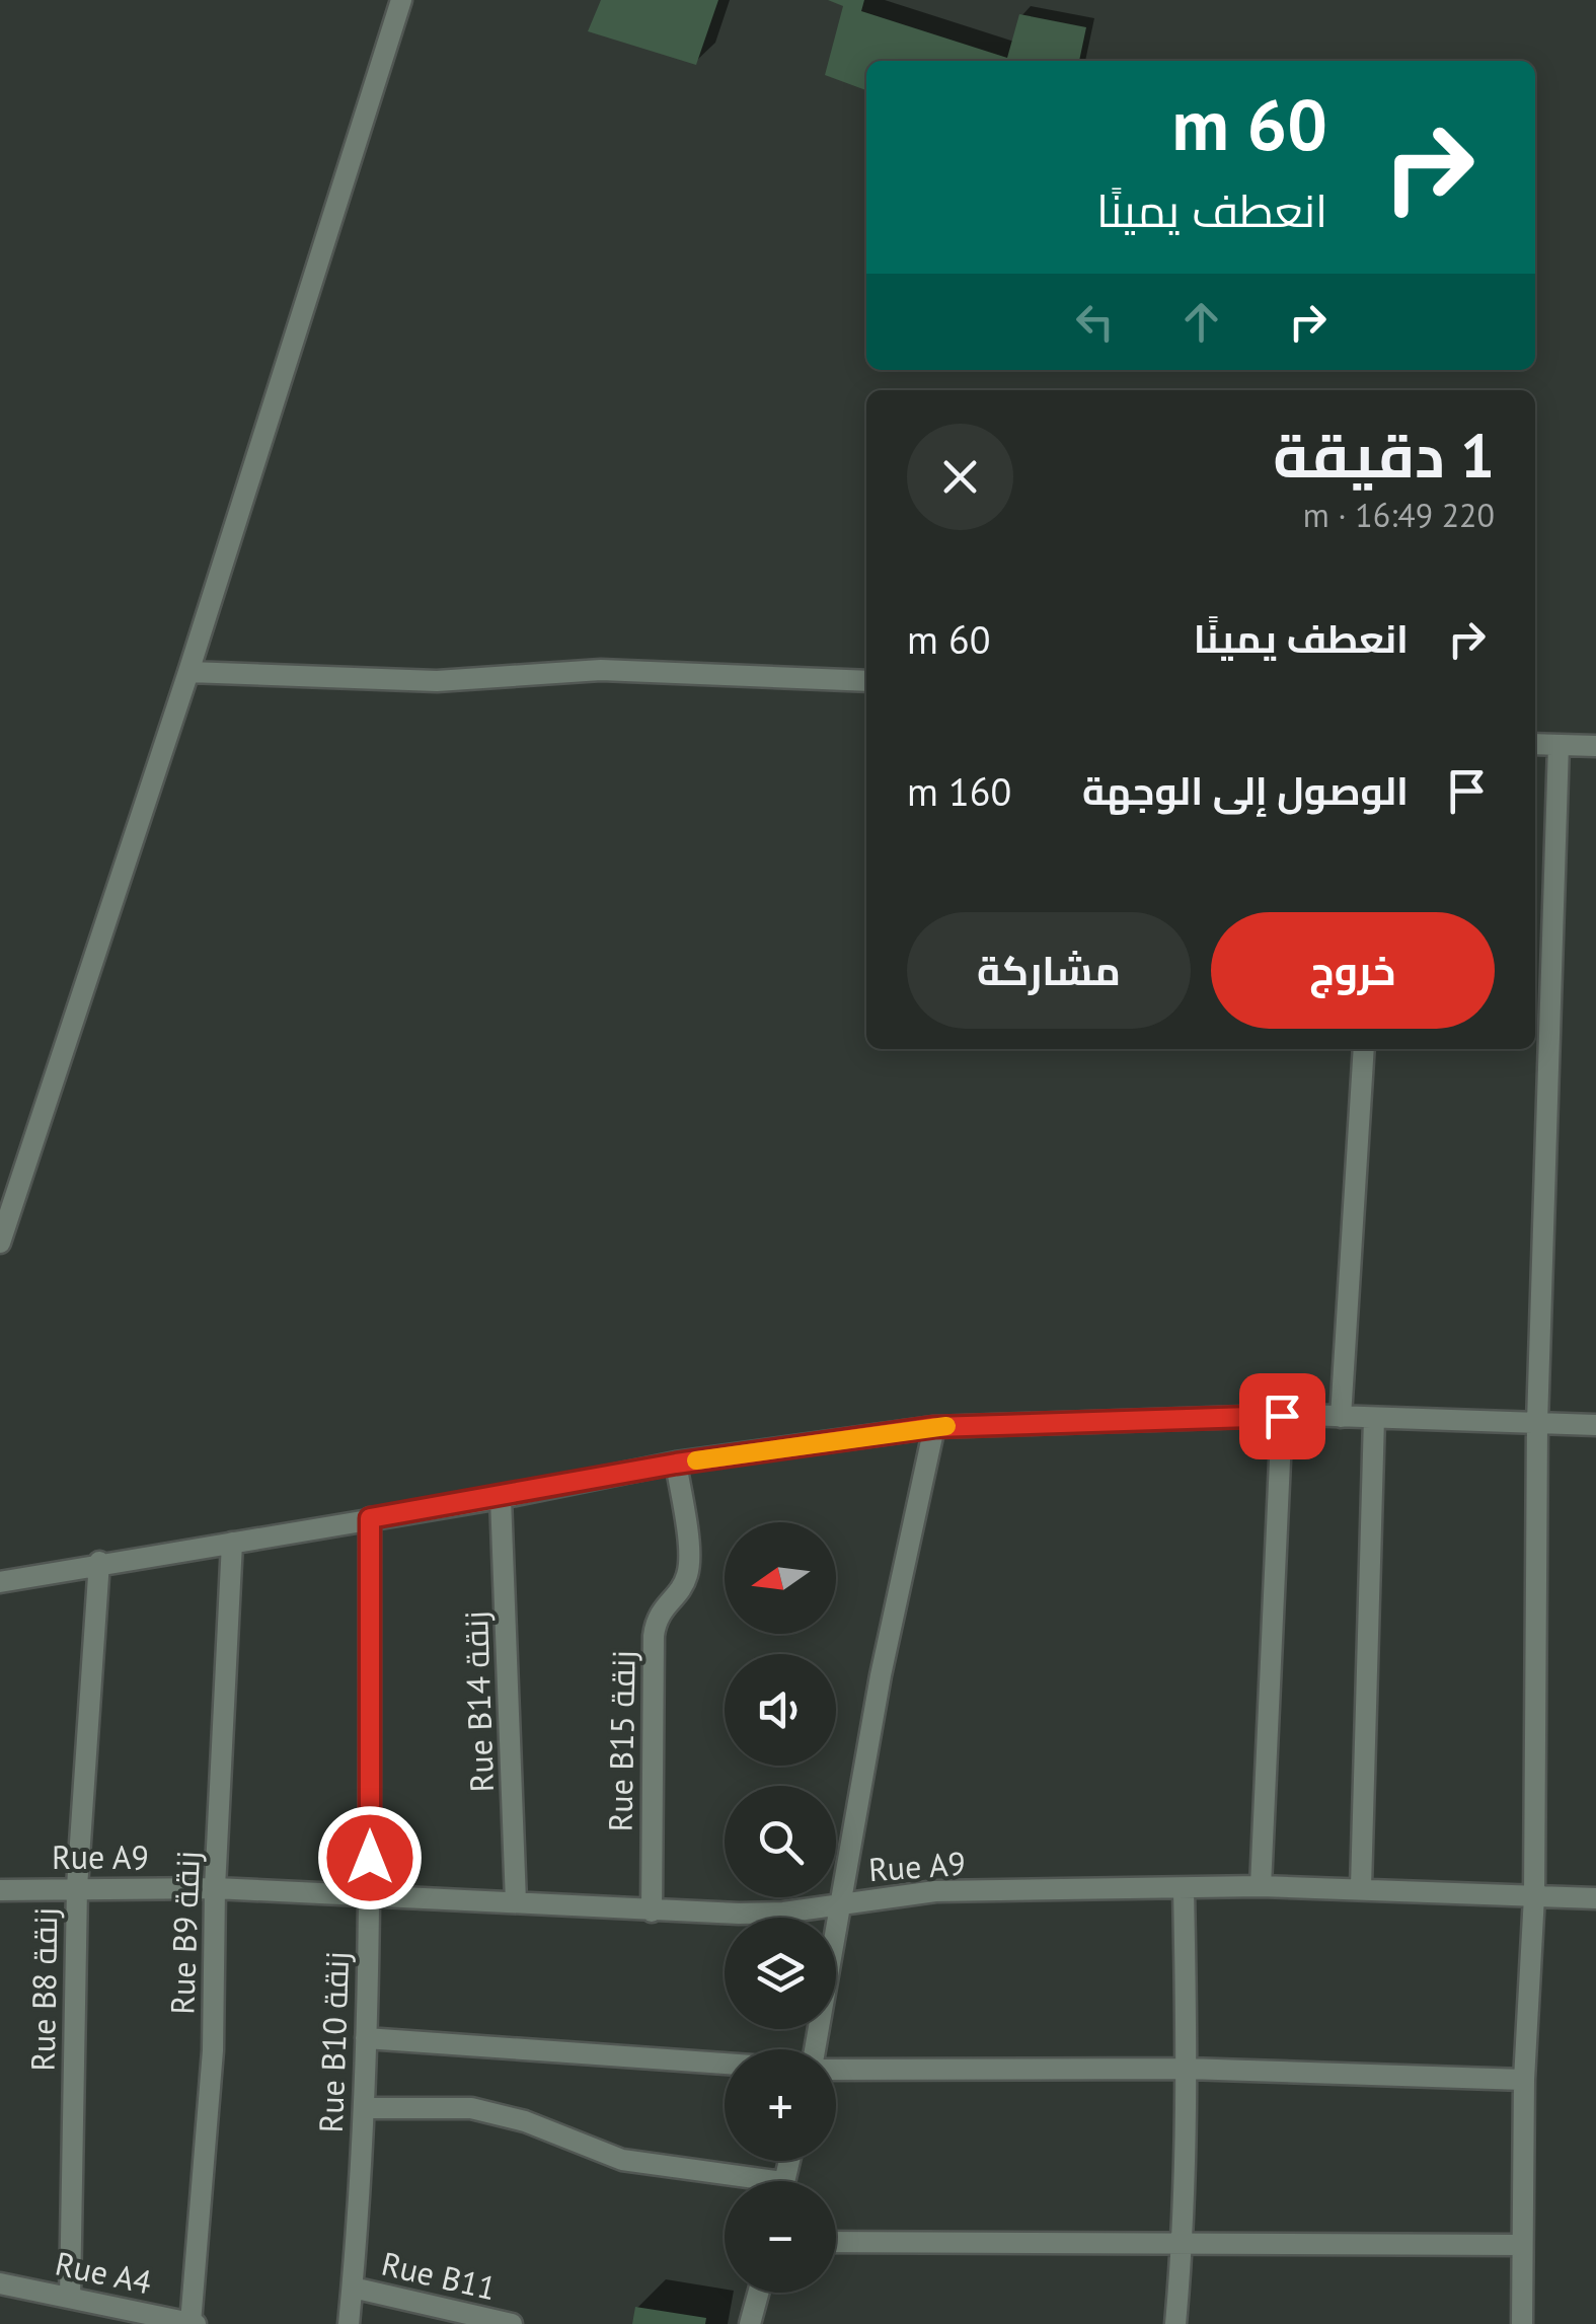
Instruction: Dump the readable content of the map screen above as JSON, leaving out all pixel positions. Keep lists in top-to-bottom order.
{
  "streets": {
    "street": [
      "Rue B14 زنقة",
      "Rue B15 زنقة",
      "Rue A9",
      "Rue B9 زنقة",
      "Rue B8 زنقة",
      "Rue B10 زنقة",
      "Rue A4",
      "Rue B11"
    ]
  },
  "crossings": [
    ["Rue B14 زنقة", "Rue A9"],
    ["Rue B15 زنقة", "Rue A9"],
    ["Rue A9", "Rue B9 زنقة"],
    ["Rue A9", "Rue B8 زنقة"],
    ["Rue A9", "Rue B10 زنقة"],
    ["Rue B9 زنقة", "Rue A4"],
    ["Rue B8 زنقة", "Rue A4"],
    ["Rue B10 زنقة", "Rue B11"]
  ],
  "north": "left",
  "page": {
    "turn": ["60 m", "انعطف يمينًا"],
    "heading": ["1 دقيقة", "220 m · 16:49"],
    "list": [
      {
        "name": "انعطف يمينًا",
        "value": "60 m"
      },
      {
        "name": "الوصول إلى الوجهة",
        "value": "160 m"
      }
    ],
    "buttons": ["خروج", "مشاركة"],
    "map_buttons": ["+", "−"]
  }
}
